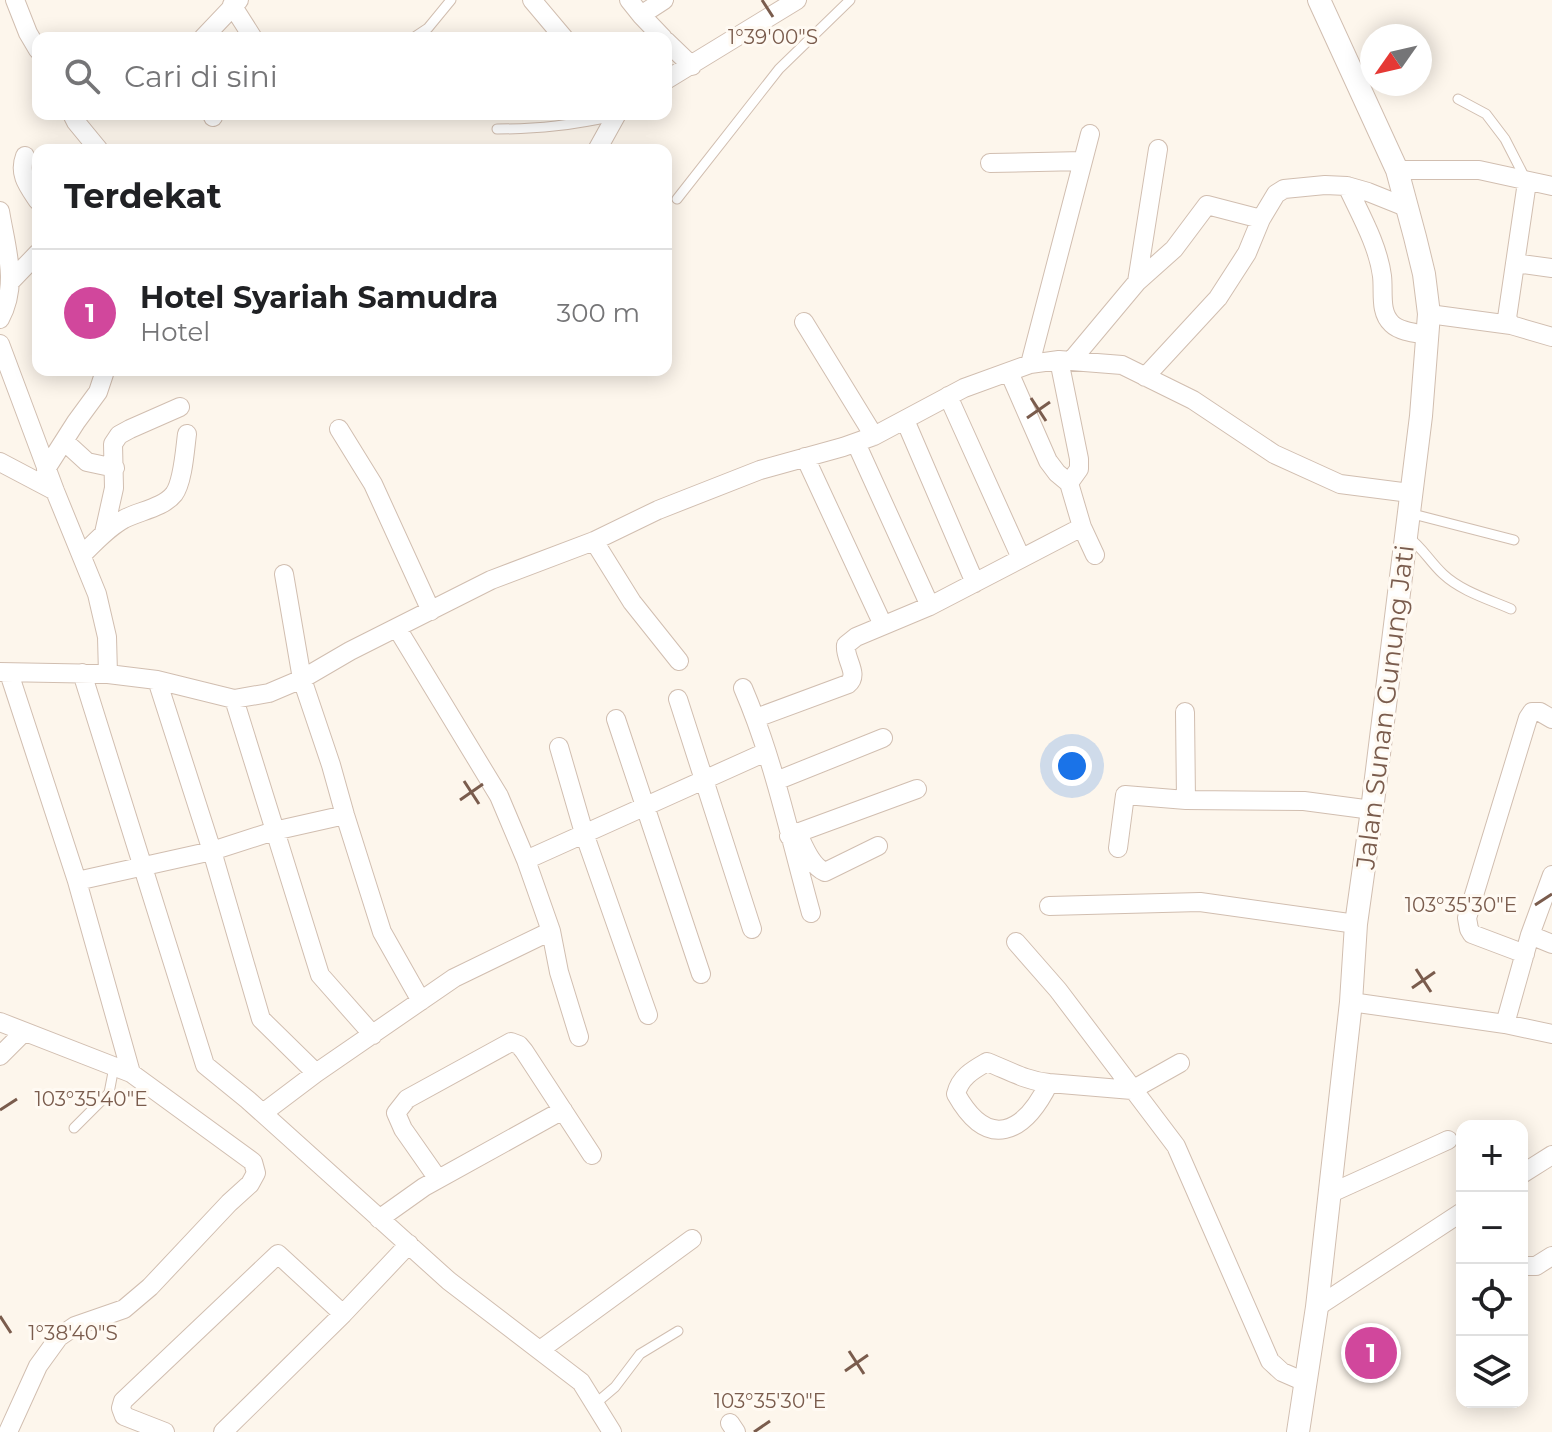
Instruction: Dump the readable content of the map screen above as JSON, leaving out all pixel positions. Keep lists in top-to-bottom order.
{
  "streets": {
    "street": ["Jalan Sunan Gunung Jati"]
  },
  "north": "bottom left",
  "page": {
    "search": "Cari di sini",
    "heading": "Terdekat",
    "list": [
      {
        "mark": "1",
        "name": "Hotel Syariah Samudra",
        "note": "Hotel",
        "value": "300 m"
      }
    ],
    "map_buttons": ["+", "−"],
    "pins": "1"
  },
  "coordinates": [
    "1°39'00\"S",
    "103°35'30\"E",
    "103°35'40\"E",
    "1°38'40\"S"
  ]
}
